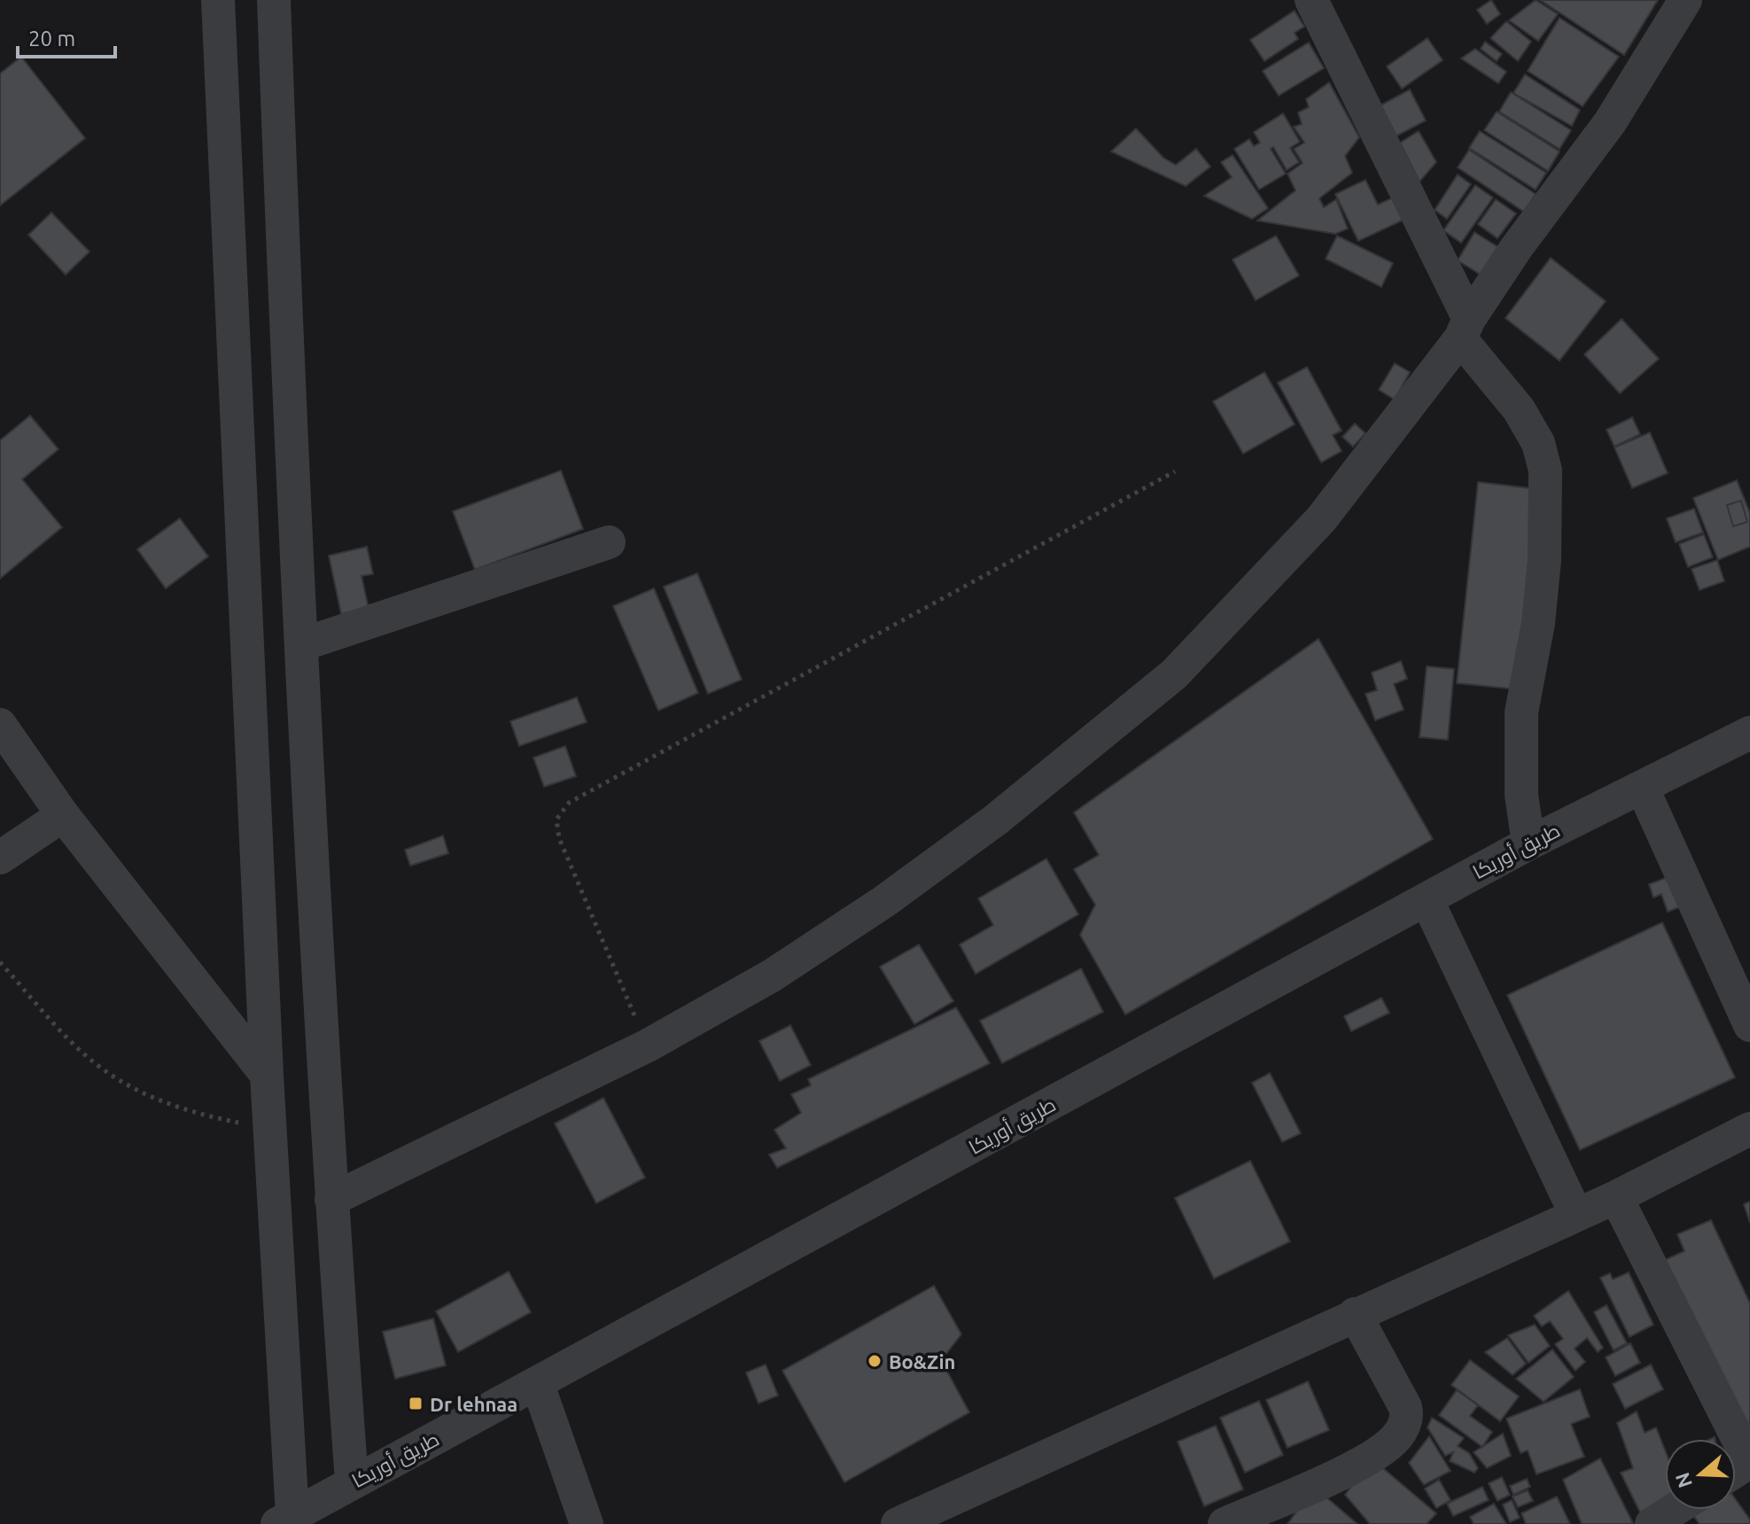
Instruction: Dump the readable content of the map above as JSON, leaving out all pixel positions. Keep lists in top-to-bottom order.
{
  "streets": {
    "street": ["طريق أوريكا"]
  },
  "places": {
    "other": ["Bo&Zin"],
    "transit": ["Dr lehnaa"]
  },
  "scale_bar": "20 m",
  "north": "left"
}
